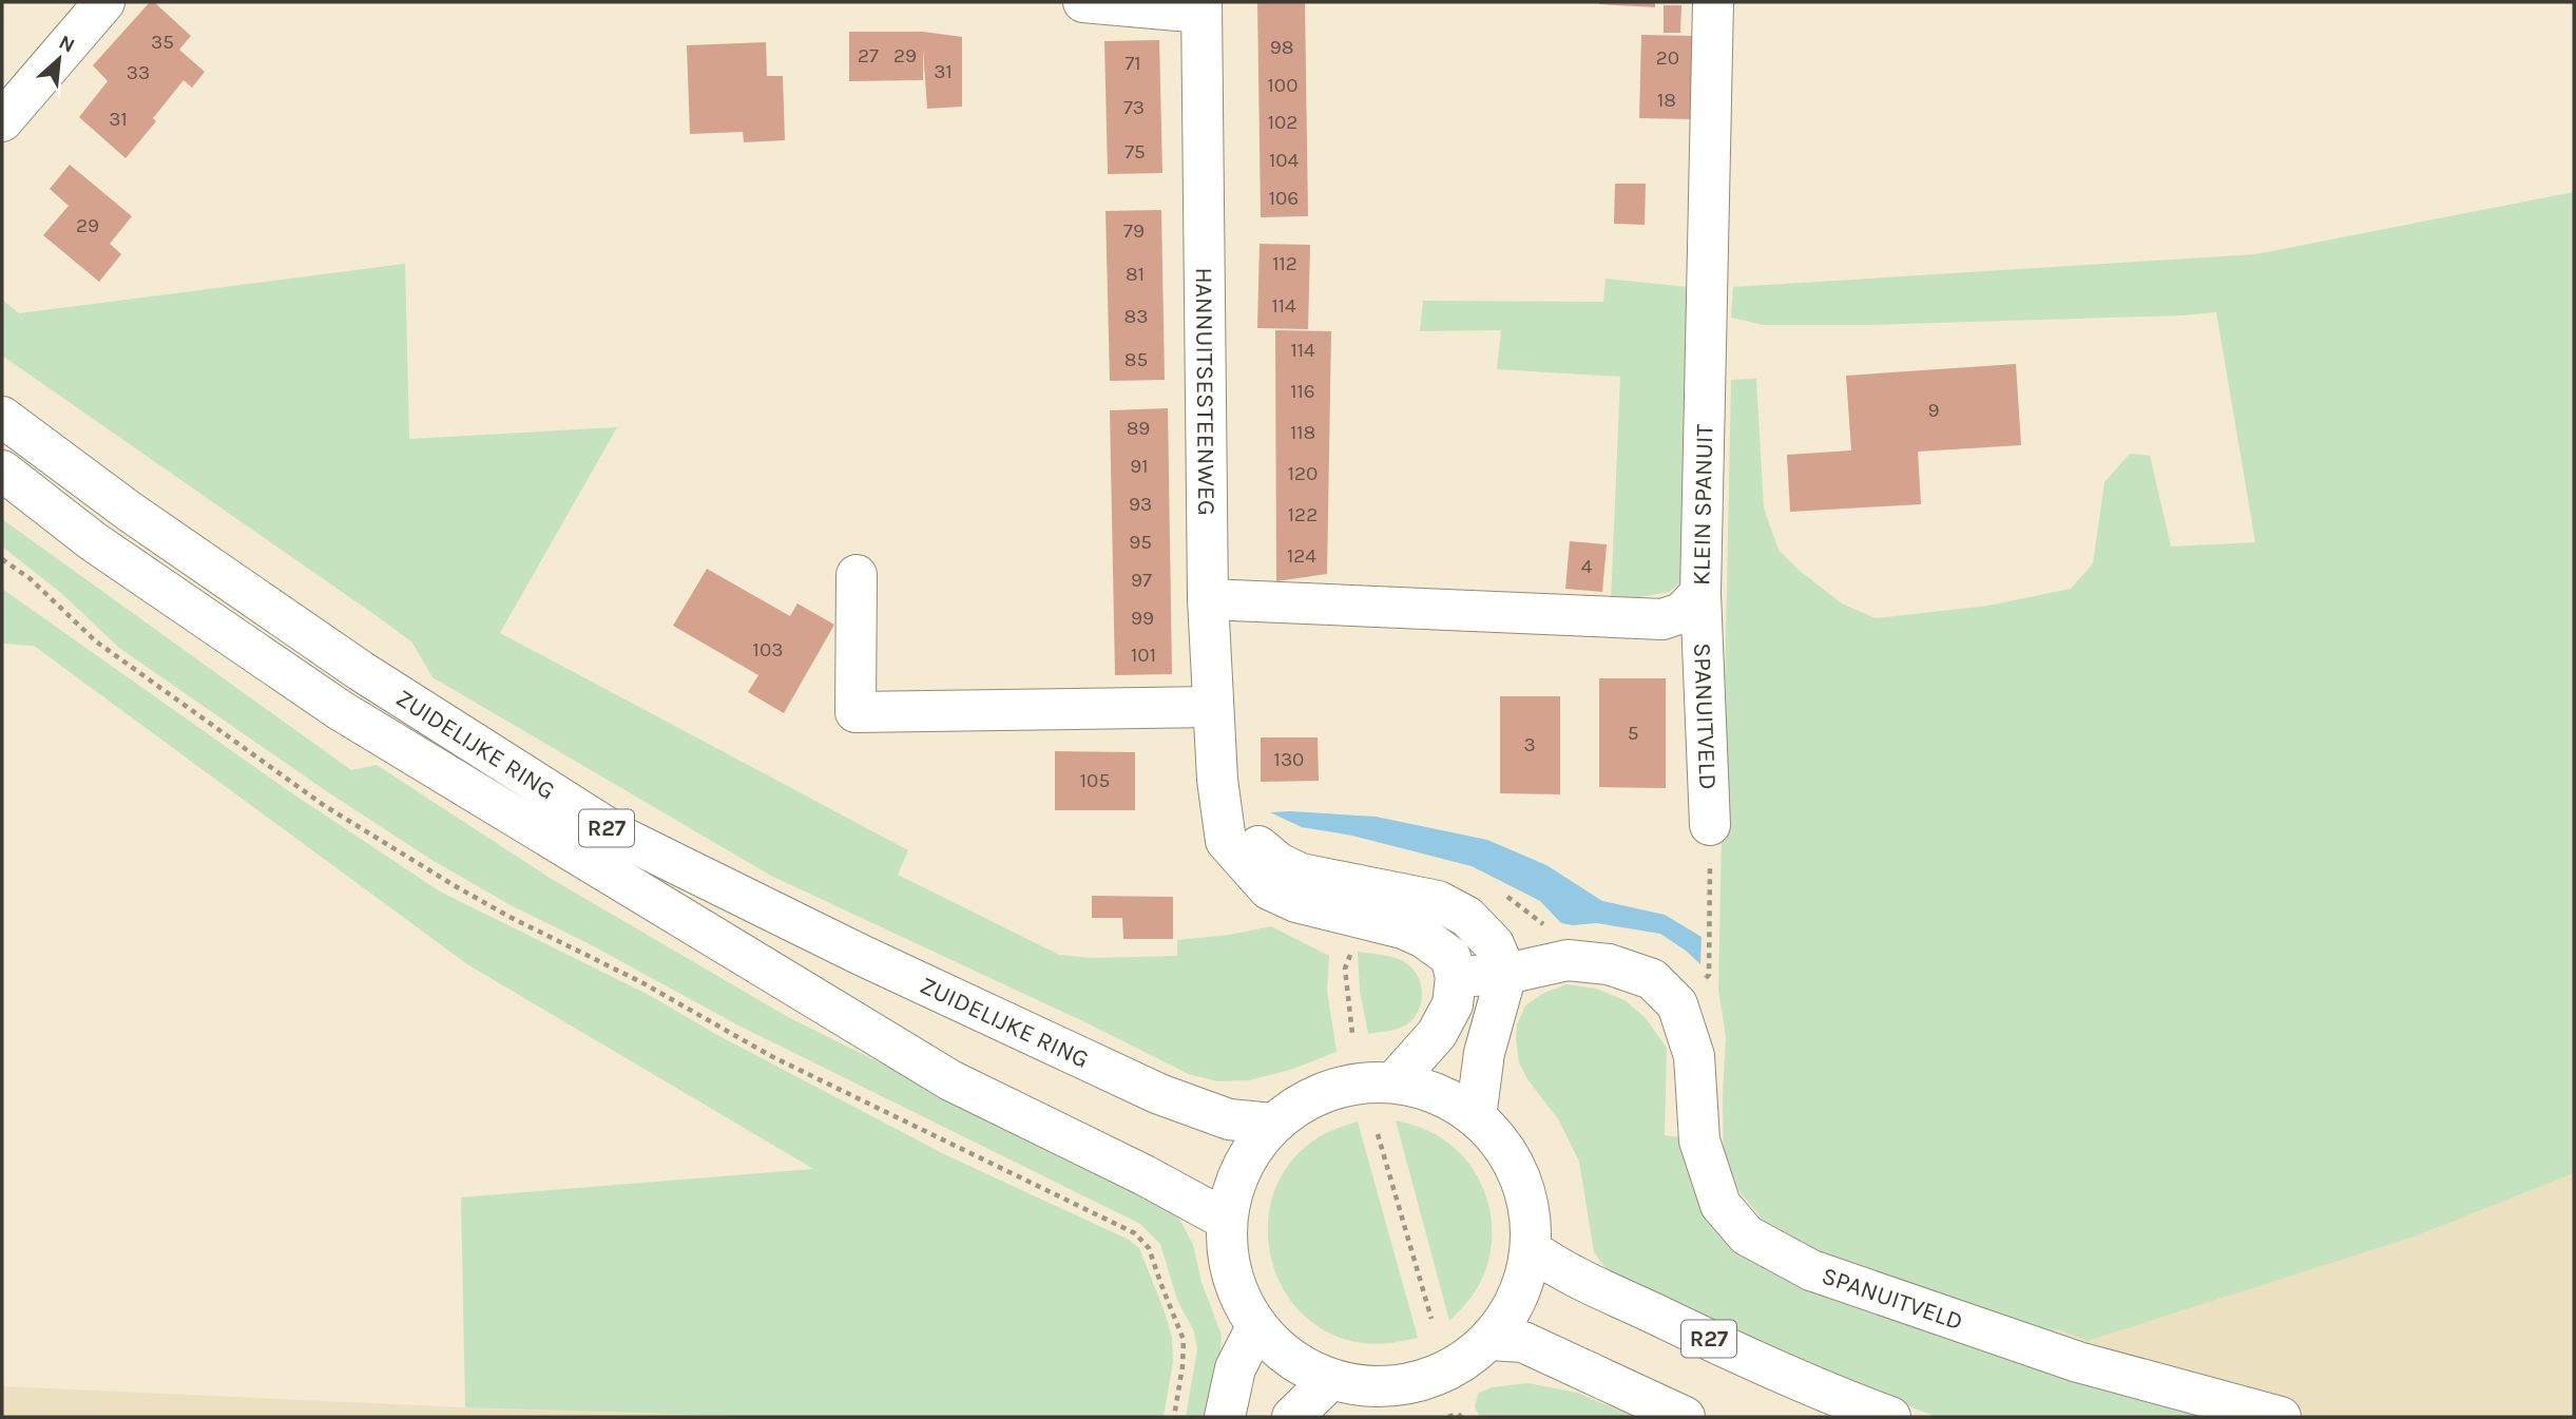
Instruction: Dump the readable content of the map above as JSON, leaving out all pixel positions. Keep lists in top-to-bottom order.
{
  "streets": {
    "main road": [
      "HANNUITSESTEENWEG",
      "KLEIN SPANUIT",
      "SPANUITVELD",
      "ZUIDELIJKE RING",
      "R27"
    ]
  },
  "crossings": [
    ["HANNUITSESTEENWEG", "KLEIN SPANUIT"],
    ["HANNUITSESTEENWEG", "SPANUITVELD"],
    ["KLEIN SPANUIT", "SPANUITVELD"]
  ],
  "house_numbers": [
    "35",
    "98",
    "27",
    "29",
    "20",
    "71",
    "31",
    "33",
    "100",
    "18",
    "73",
    "31",
    "102",
    "75",
    "104",
    "106",
    "29",
    "79",
    "112",
    "81",
    "114",
    "83",
    "114",
    "85",
    "116",
    "9",
    "89",
    "118",
    "91",
    "120",
    "93",
    "122",
    "95",
    "124",
    "4",
    "97",
    "99",
    "103",
    "101",
    "5",
    "3",
    "130",
    "105"
  ],
  "north": "top right"
}
